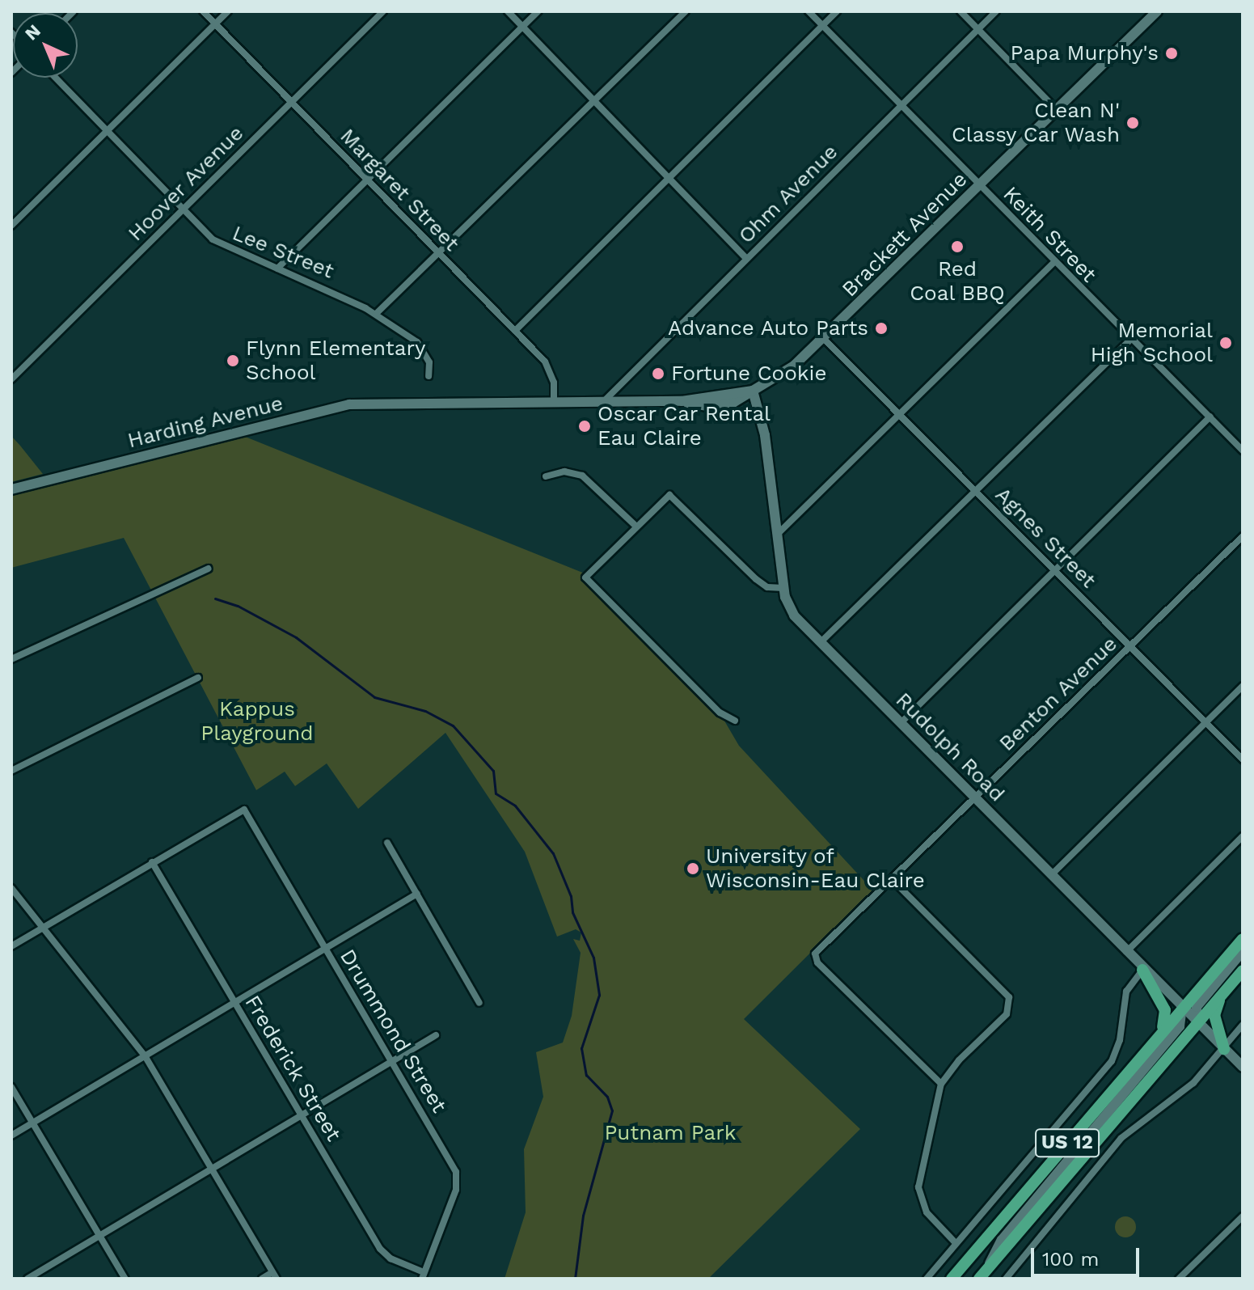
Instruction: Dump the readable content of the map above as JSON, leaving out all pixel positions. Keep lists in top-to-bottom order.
{
  "streets": {
    "main road": [
      "Brackett Avenue",
      "Harding Avenue",
      "Rudolph Road",
      "US 12"
    ],
    "street": [
      "Hoover Avenue",
      "Margaret Street",
      "Ohm Avenue",
      "Keith Street",
      "Lee Street",
      "Agnes Street",
      "Benton Avenue",
      "Drummond Street",
      "Frederick Street"
    ]
  },
  "crossings": [
    ["Hoover Avenue", "Margaret Street"],
    ["Hoover Avenue", "Lee Street"],
    ["Margaret Street", "Harding Avenue"],
    ["Ohm Avenue", "Keith Street"],
    ["Ohm Avenue", "Harding Avenue"],
    ["Brackett Avenue", "Keith Street"],
    ["Brackett Avenue", "Harding Avenue"],
    ["Brackett Avenue", "Agnes Street"],
    ["Brackett Avenue", "Rudolph Road"],
    ["Harding Avenue", "Rudolph Road"],
    ["Agnes Street", "Benton Avenue"],
    ["Benton Avenue", "Rudolph Road"],
    ["Rudolph Road", "US 12"],
    ["Drummond Street", "Frederick Street"]
  ],
  "parks": ["Kappus Playground", "Putnam Park"],
  "places": [
    "Papa Murphy's",
    "Clean N' Classy Car Wash",
    "Red Coal BBQ",
    "Advance Auto Parts",
    "Memorial High School",
    "Flynn Elementary School",
    "Fortune Cookie",
    "Oscar Car Rental Eau Claire",
    "University of Wisconsin-Eau Claire"
  ],
  "scale_bar": "100 m",
  "north": "top left"
}
